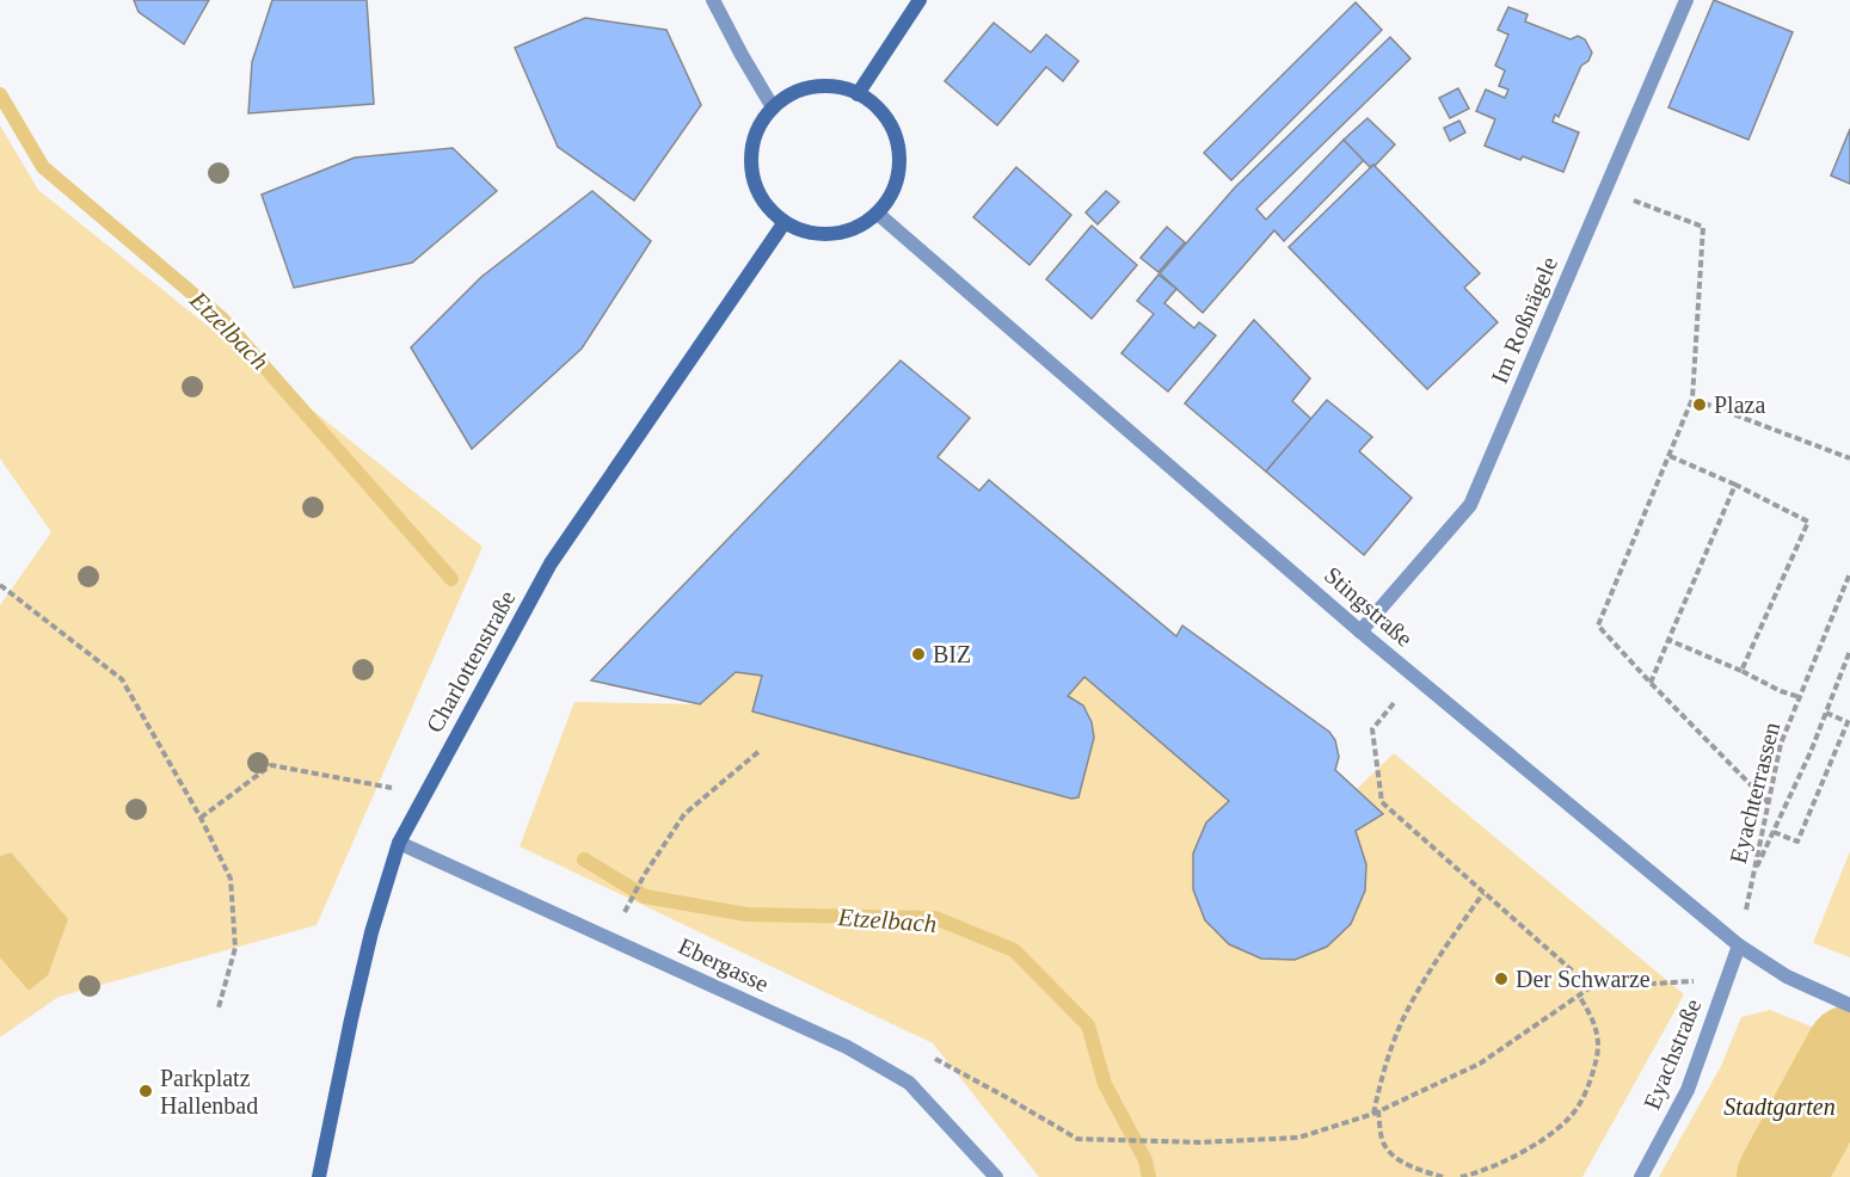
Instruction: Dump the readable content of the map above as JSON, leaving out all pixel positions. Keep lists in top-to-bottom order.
{
  "streets": {
    "main road": ["Charlottenstraße"],
    "street": [
      "Im Roßnägele",
      "Stingstraße",
      "Ebergasse",
      "Eyachstraße"
    ],
    "path": ["Eyachterrassen"]
  },
  "crossings": [
    ["Im Roßnägele", "Stingstraße"],
    ["Stingstraße", "Charlottenstraße"],
    ["Stingstraße", "Eyachterrassen"],
    ["Stingstraße", "Eyachstraße"],
    ["Charlottenstraße", "Ebergasse"],
    ["Eyachterrassen", "Eyachstraße"]
  ],
  "water": ["Etzelbach"],
  "parks": ["Stadtgarten"],
  "places": [
    "Plaza",
    "BIZ",
    "Der Schwarze",
    "Parkplatz Hallenbad"
  ]
}
